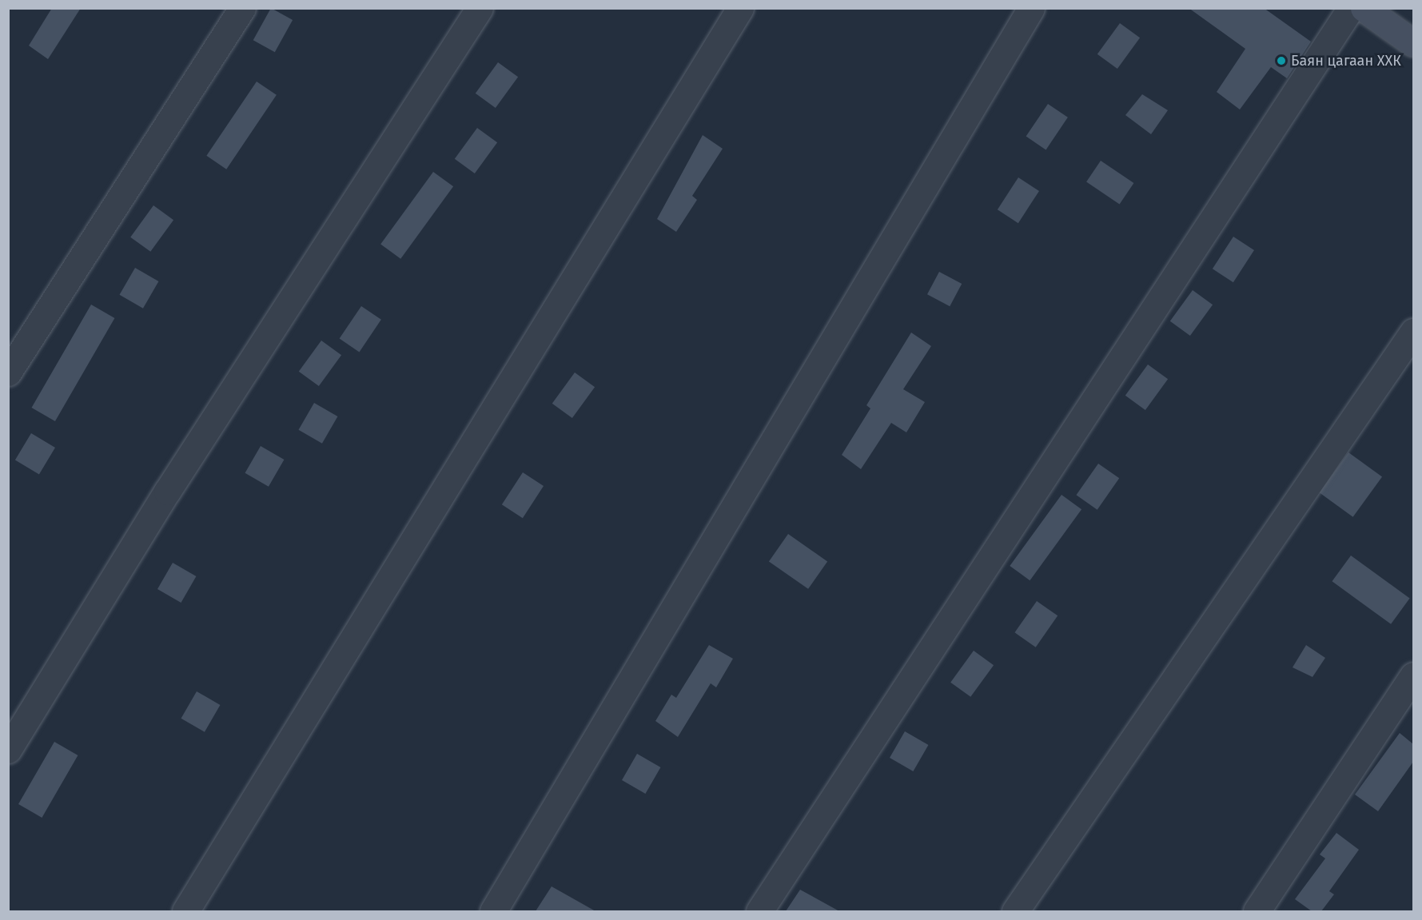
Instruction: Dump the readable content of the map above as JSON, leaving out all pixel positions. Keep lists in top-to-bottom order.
{
  "places": ["Баян цагаан ХХК"]
}
